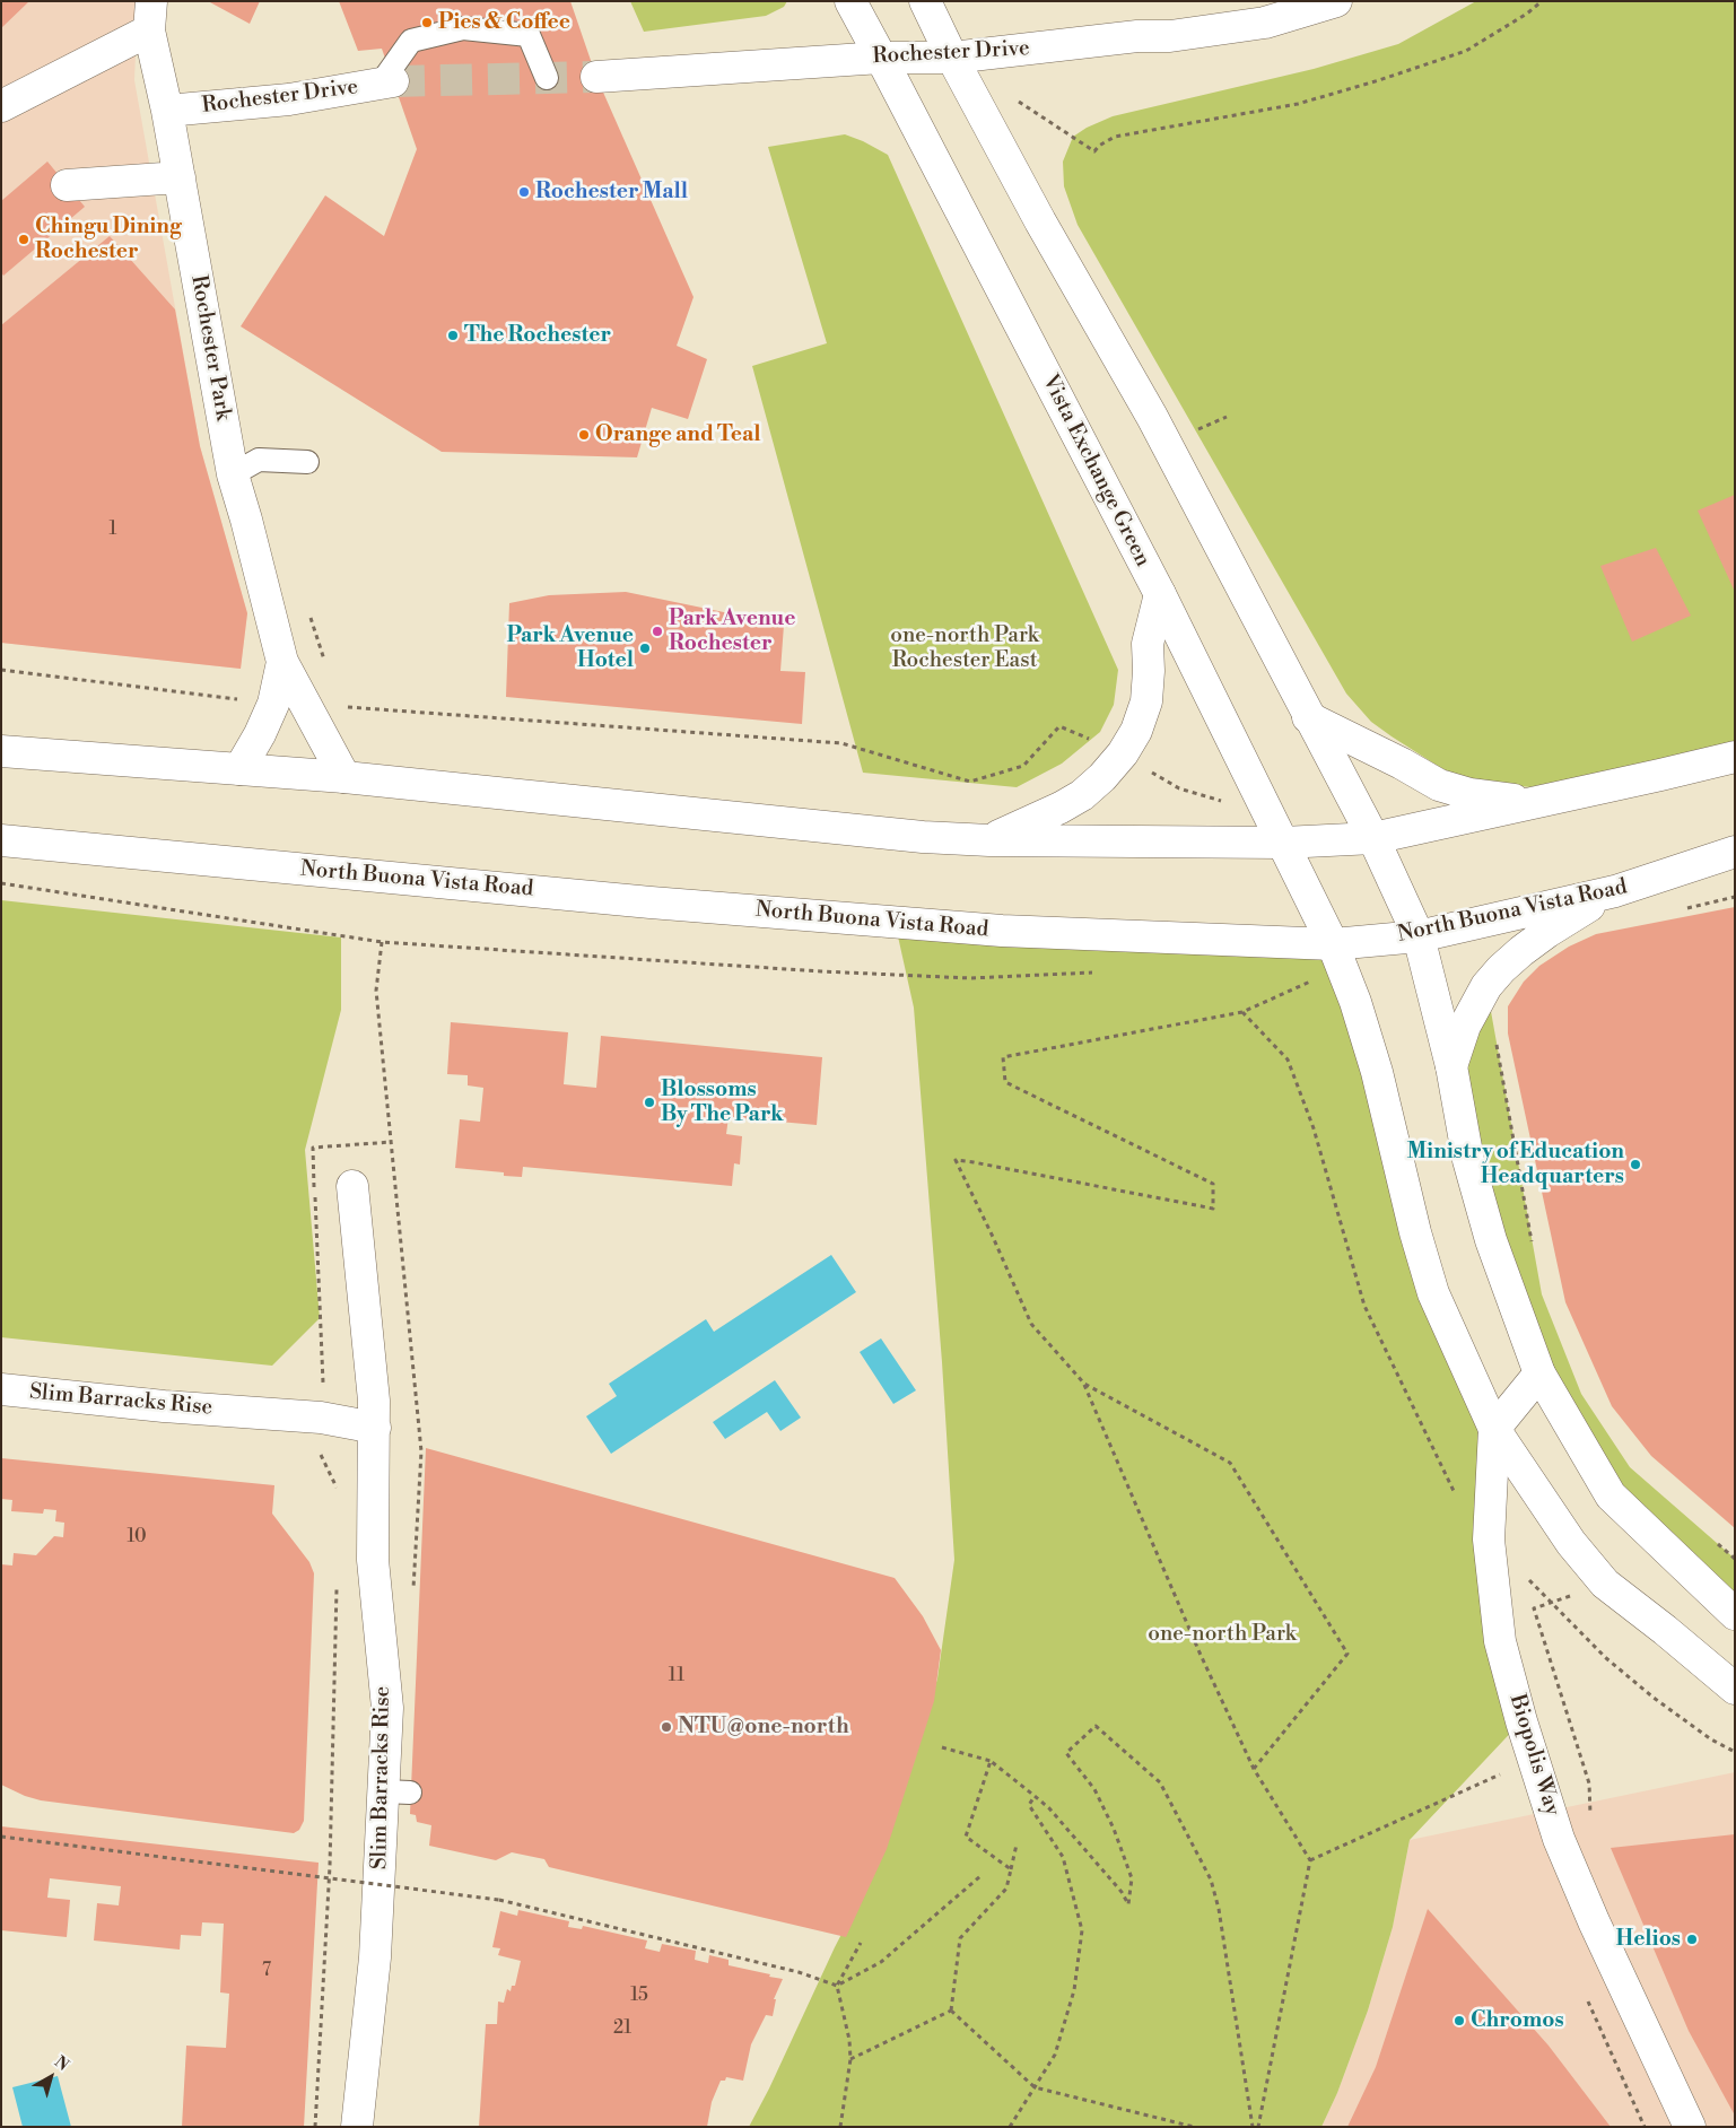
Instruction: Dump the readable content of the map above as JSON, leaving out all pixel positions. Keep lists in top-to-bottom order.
{
  "streets": {
    "street": [
      "Rochester Drive",
      "Rochester Park",
      "Vista Exchange Green",
      "North Buona Vista Road",
      "Slim Barracks Rise",
      "Biopolis Way"
    ]
  },
  "crossings": [
    ["Rochester Drive", "Rochester Park"],
    ["Rochester Drive", "Vista Exchange Green"],
    ["Vista Exchange Green", "North Buona Vista Road"],
    ["Vista Exchange Green", "Biopolis Way"]
  ],
  "parks": ["one-north Park Rochester East", "one-north Park"],
  "places": [
    "Pies & Coffee",
    "Rochester Mall",
    "Chingu Dining Rochester",
    "The Rochester",
    "Orange and Teal",
    "Park Avenue Rochester",
    "Park Avenue Hotel",
    "Blossoms By The Park",
    "Ministry of Education Headquarters",
    "NTU@one-north",
    "Helios",
    "Chromos"
  ],
  "house_numbers": [
    "1",
    "10",
    "11",
    "7",
    "15",
    "21"
  ],
  "north": "top right"
}
